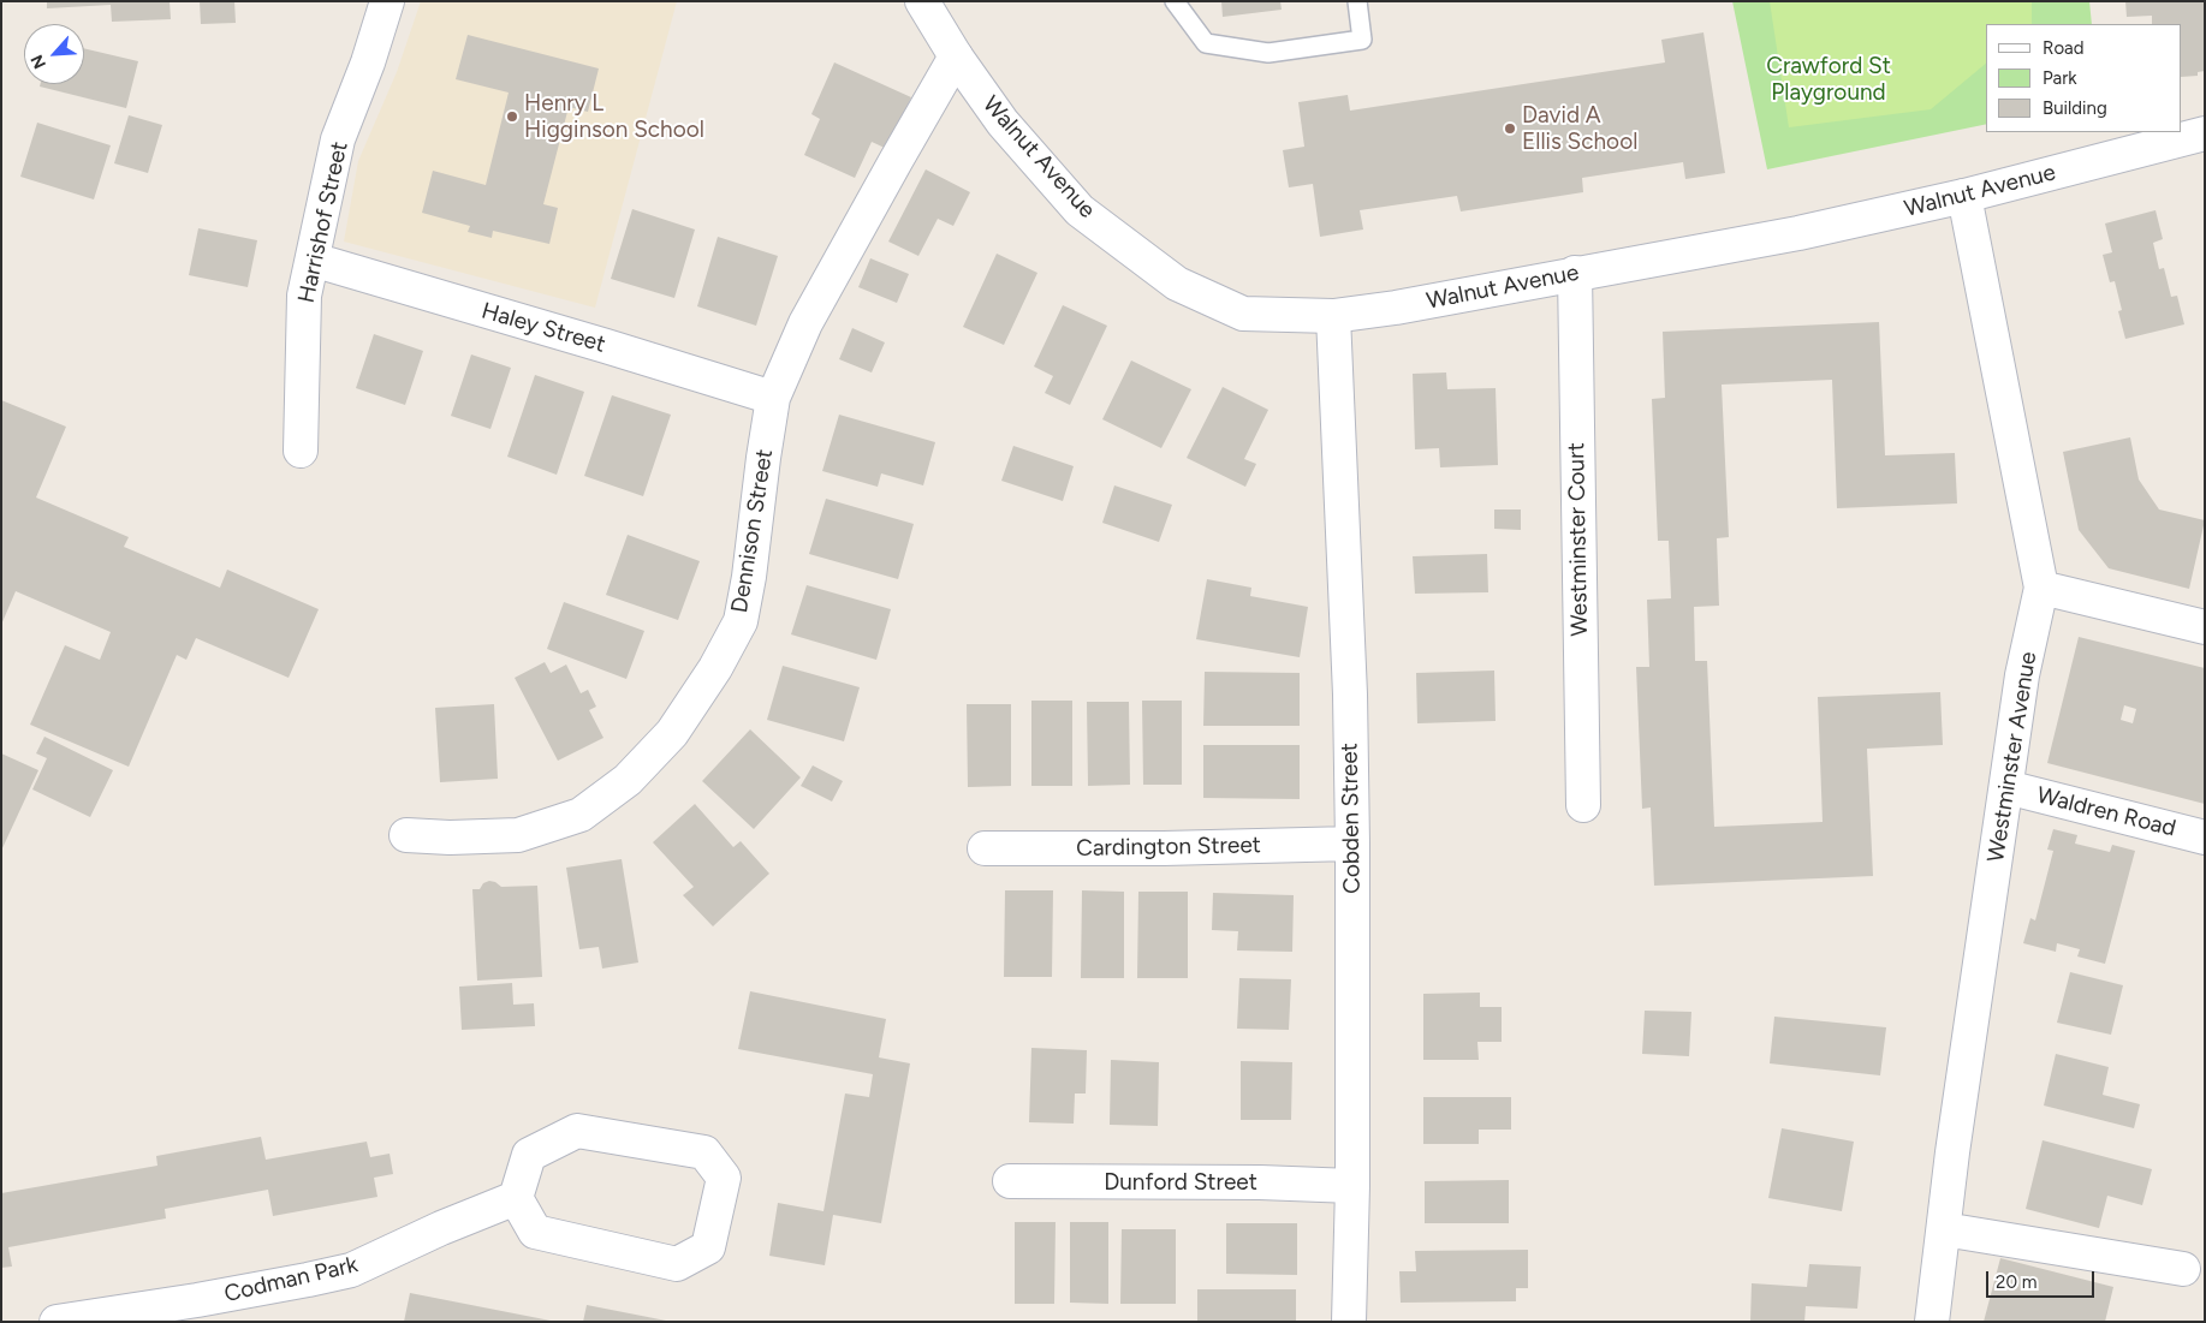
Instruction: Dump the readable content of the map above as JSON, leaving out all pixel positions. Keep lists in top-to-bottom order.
{
  "streets": {
    "street": [
      "Walnut Avenue",
      "Harrishof Street",
      "Haley Street",
      "Dennison Street",
      "Westminster Court",
      "Westminster Avenue",
      "Waldren Road",
      "Cobden Street",
      "Cardington Street",
      "Dunford Street",
      "Codman Park"
    ]
  },
  "crossings": [
    ["Walnut Avenue", "Dennison Street"],
    ["Walnut Avenue", "Westminster Court"],
    ["Walnut Avenue", "Westminster Avenue"],
    ["Walnut Avenue", "Cobden Street"],
    ["Harrishof Street", "Haley Street"],
    ["Haley Street", "Dennison Street"],
    ["Westminster Avenue", "Waldren Road"],
    ["Cobden Street", "Cardington Street"],
    ["Cobden Street", "Dunford Street"]
  ],
  "parks": ["Crawford St Playground"],
  "places": ["Henry L Higginson School", "David A Ellis School"],
  "legend": ["Road", "Park", "Building"],
  "scale_bar": "20 m",
  "north": "bottom left"
}
